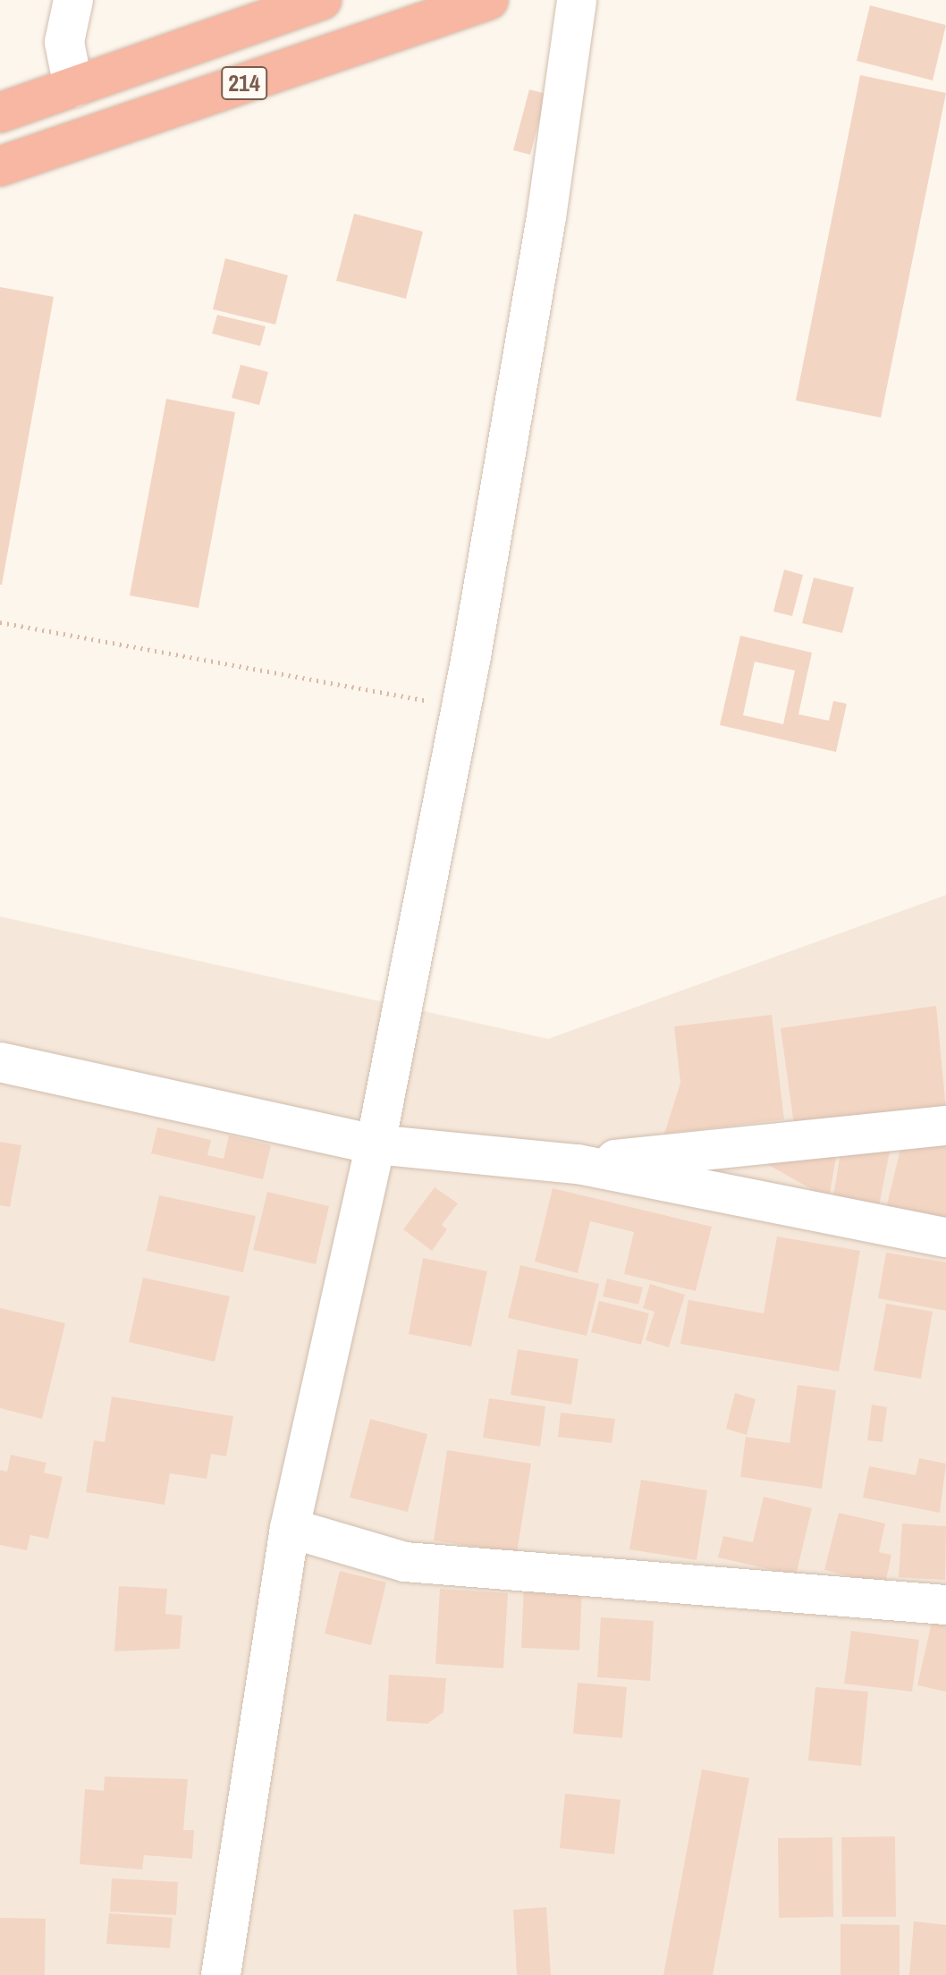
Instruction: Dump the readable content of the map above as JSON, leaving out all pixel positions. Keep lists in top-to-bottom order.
{
  "streets": {
    "highway": ["214"]
  }
}
